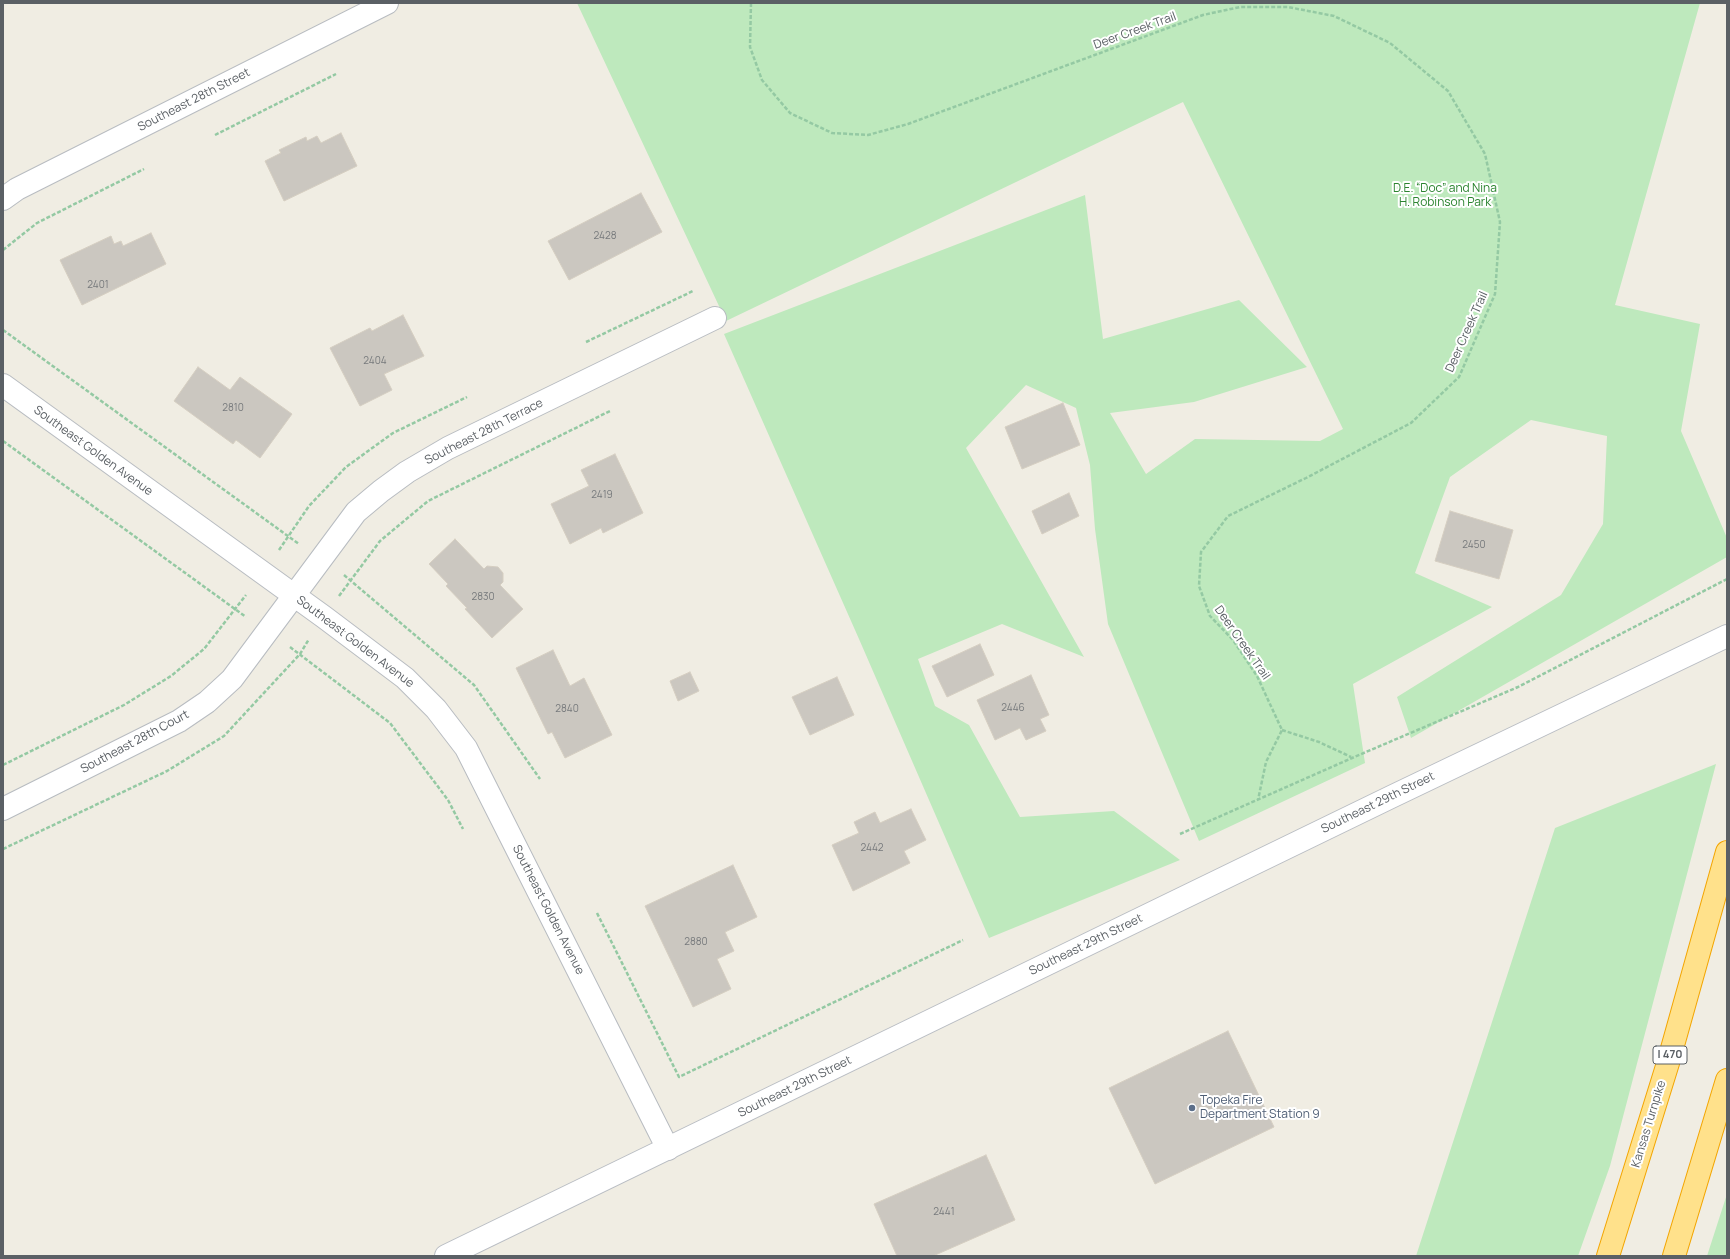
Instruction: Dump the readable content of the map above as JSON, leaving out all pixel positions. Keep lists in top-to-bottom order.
{
  "streets": {
    "highway": ["I 470", "Kansas Turnpike"],
    "street": [
      "Southeast 28th Street",
      "Southeast 28th Terrace",
      "Southeast Golden Avenue",
      "Southeast 28th Court",
      "Southeast 29th Street"
    ],
    "path": ["Deer Creek Trail"]
  },
  "crossings": [
    ["Southeast 28th Terrace", "Southeast Golden Avenue"],
    ["Southeast 28th Terrace", "Southeast 28th Court"],
    ["Southeast Golden Avenue", "Southeast 28th Court"],
    ["Southeast Golden Avenue", "Southeast 29th Street"]
  ],
  "parks": ["D.E. “Doc” and Nina H. Robinson Park"],
  "places": ["Topeka Fire Department Station 9"],
  "house_numbers": [
    "2428",
    "2401",
    "2404",
    "2810",
    "2419",
    "2450",
    "2830",
    "2446",
    "2840",
    "2442",
    "2880",
    "2441"
  ]
}
